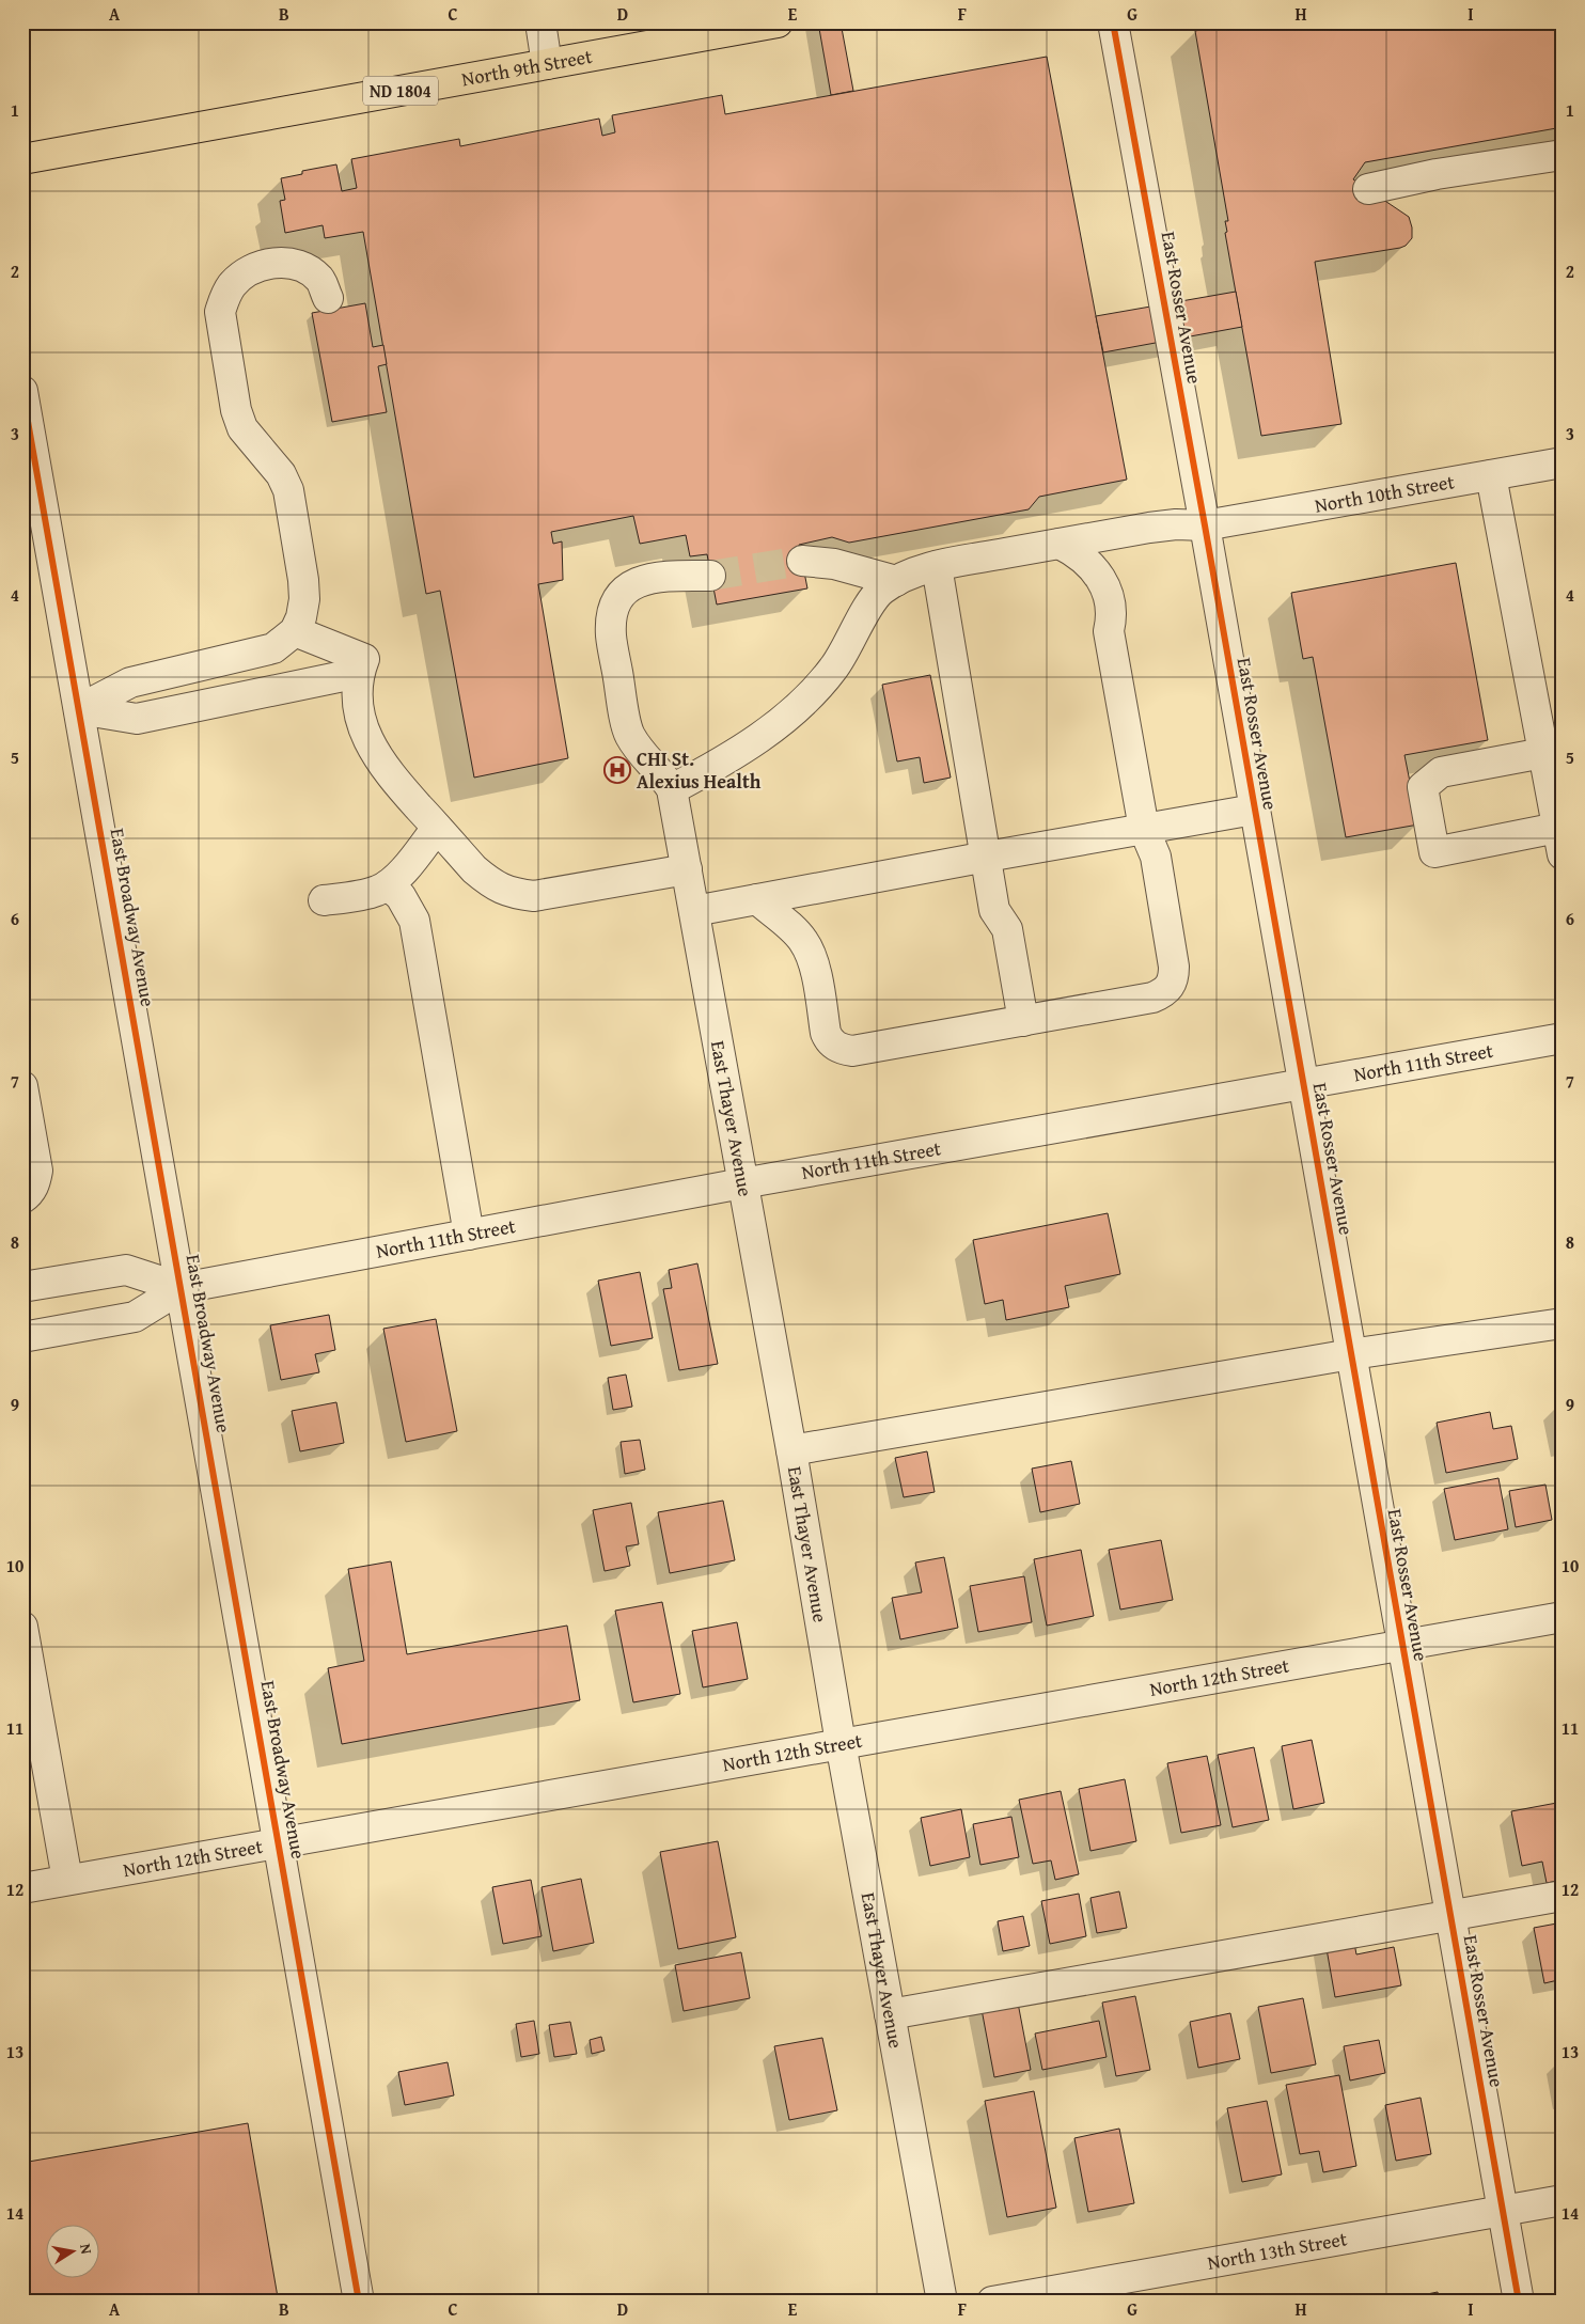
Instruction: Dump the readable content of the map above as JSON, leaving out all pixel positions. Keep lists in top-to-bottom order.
{
  "streets": {
    "main road": ["North 9th Street", "ND 1804"],
    "street": [
      "East Rosser Avenue",
      "North 10th Street",
      "East Broadway Avenue",
      "North 11th Street",
      "East Thayer Avenue",
      "North 12th Street",
      "North 13th Street"
    ]
  },
  "crossings": [
    ["East Rosser Avenue", "North 10th Street"],
    ["East Rosser Avenue", "North 11th Street"],
    ["East Rosser Avenue", "North 12th Street"],
    ["East Rosser Avenue", "North 13th Street"],
    ["North 10th Street", "East Thayer Avenue"],
    ["East Broadway Avenue", "North 11th Street"],
    ["East Broadway Avenue", "North 12th Street"],
    ["North 11th Street", "East Thayer Avenue"],
    ["East Thayer Avenue", "North 12th Street"]
  ],
  "places": {
    "hospital": ["CHI St. Alexius Health"]
  },
  "north": "right",
  "grid": {
    "columns": [
      "A",
      "B",
      "C",
      "D",
      "E",
      "F",
      "G",
      "H",
      "I"
    ],
    "rows": [
      "1",
      "2",
      "3",
      "4",
      "5",
      "6",
      "7",
      "8",
      "9",
      "10",
      "11",
      "12",
      "13",
      "14"
    ]
  }
}
